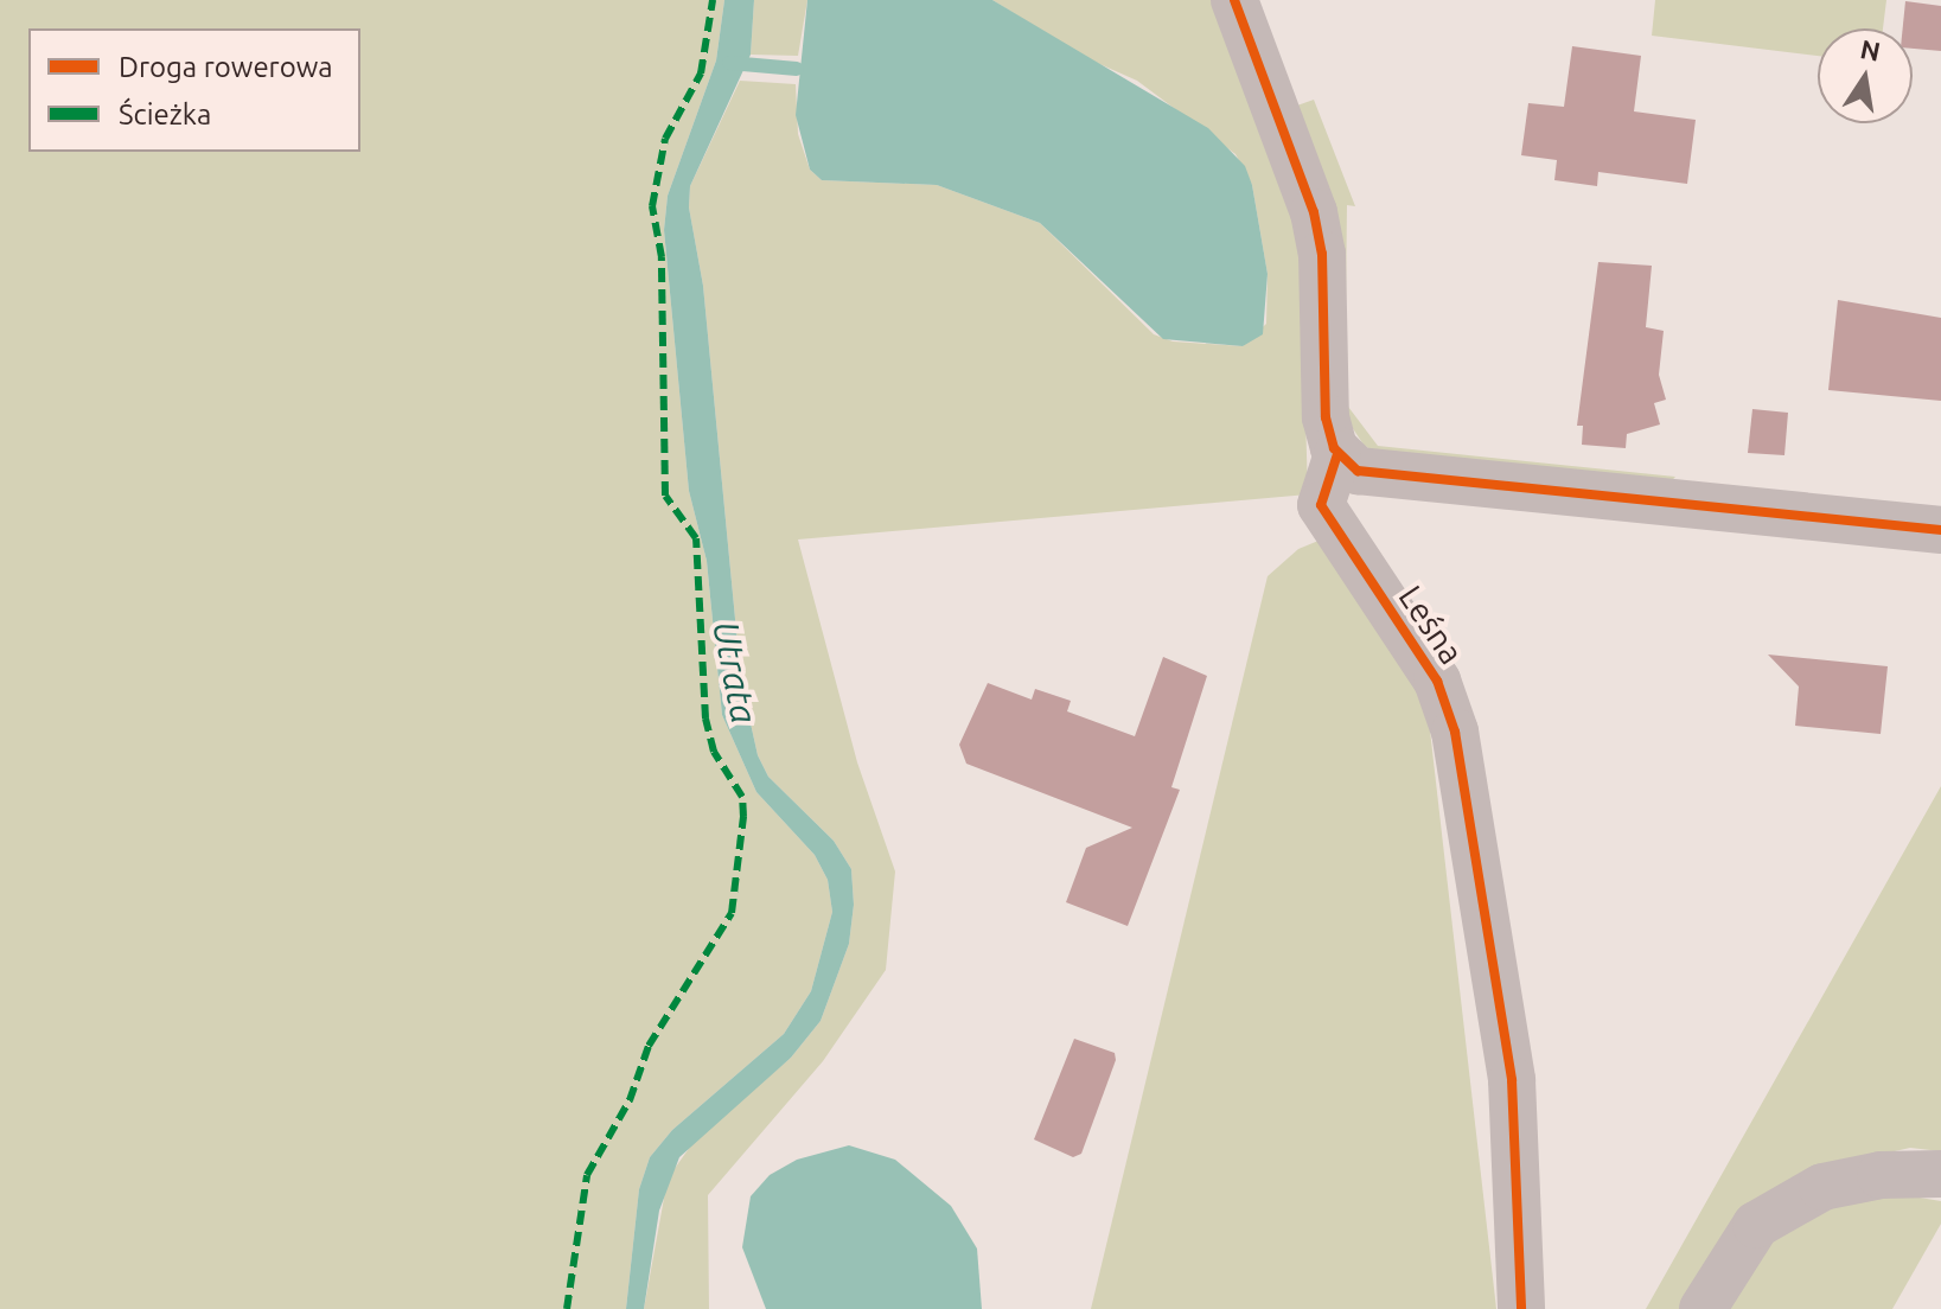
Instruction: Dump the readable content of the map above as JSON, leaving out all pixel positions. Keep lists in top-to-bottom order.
{
  "streets": {
    "street": ["Leśna"]
  },
  "water": ["Utrata"],
  "legend": ["Droga rowerowa", "Ścieżka"],
  "north": "top"
}
